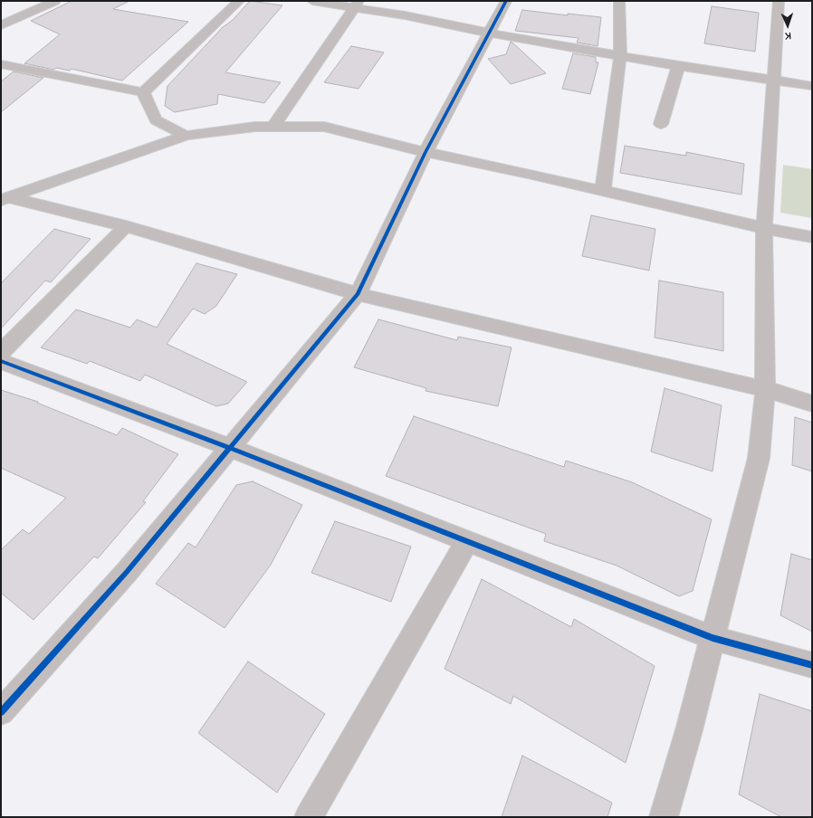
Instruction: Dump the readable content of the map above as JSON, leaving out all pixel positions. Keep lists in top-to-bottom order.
{
  "north": "bottom"
}
